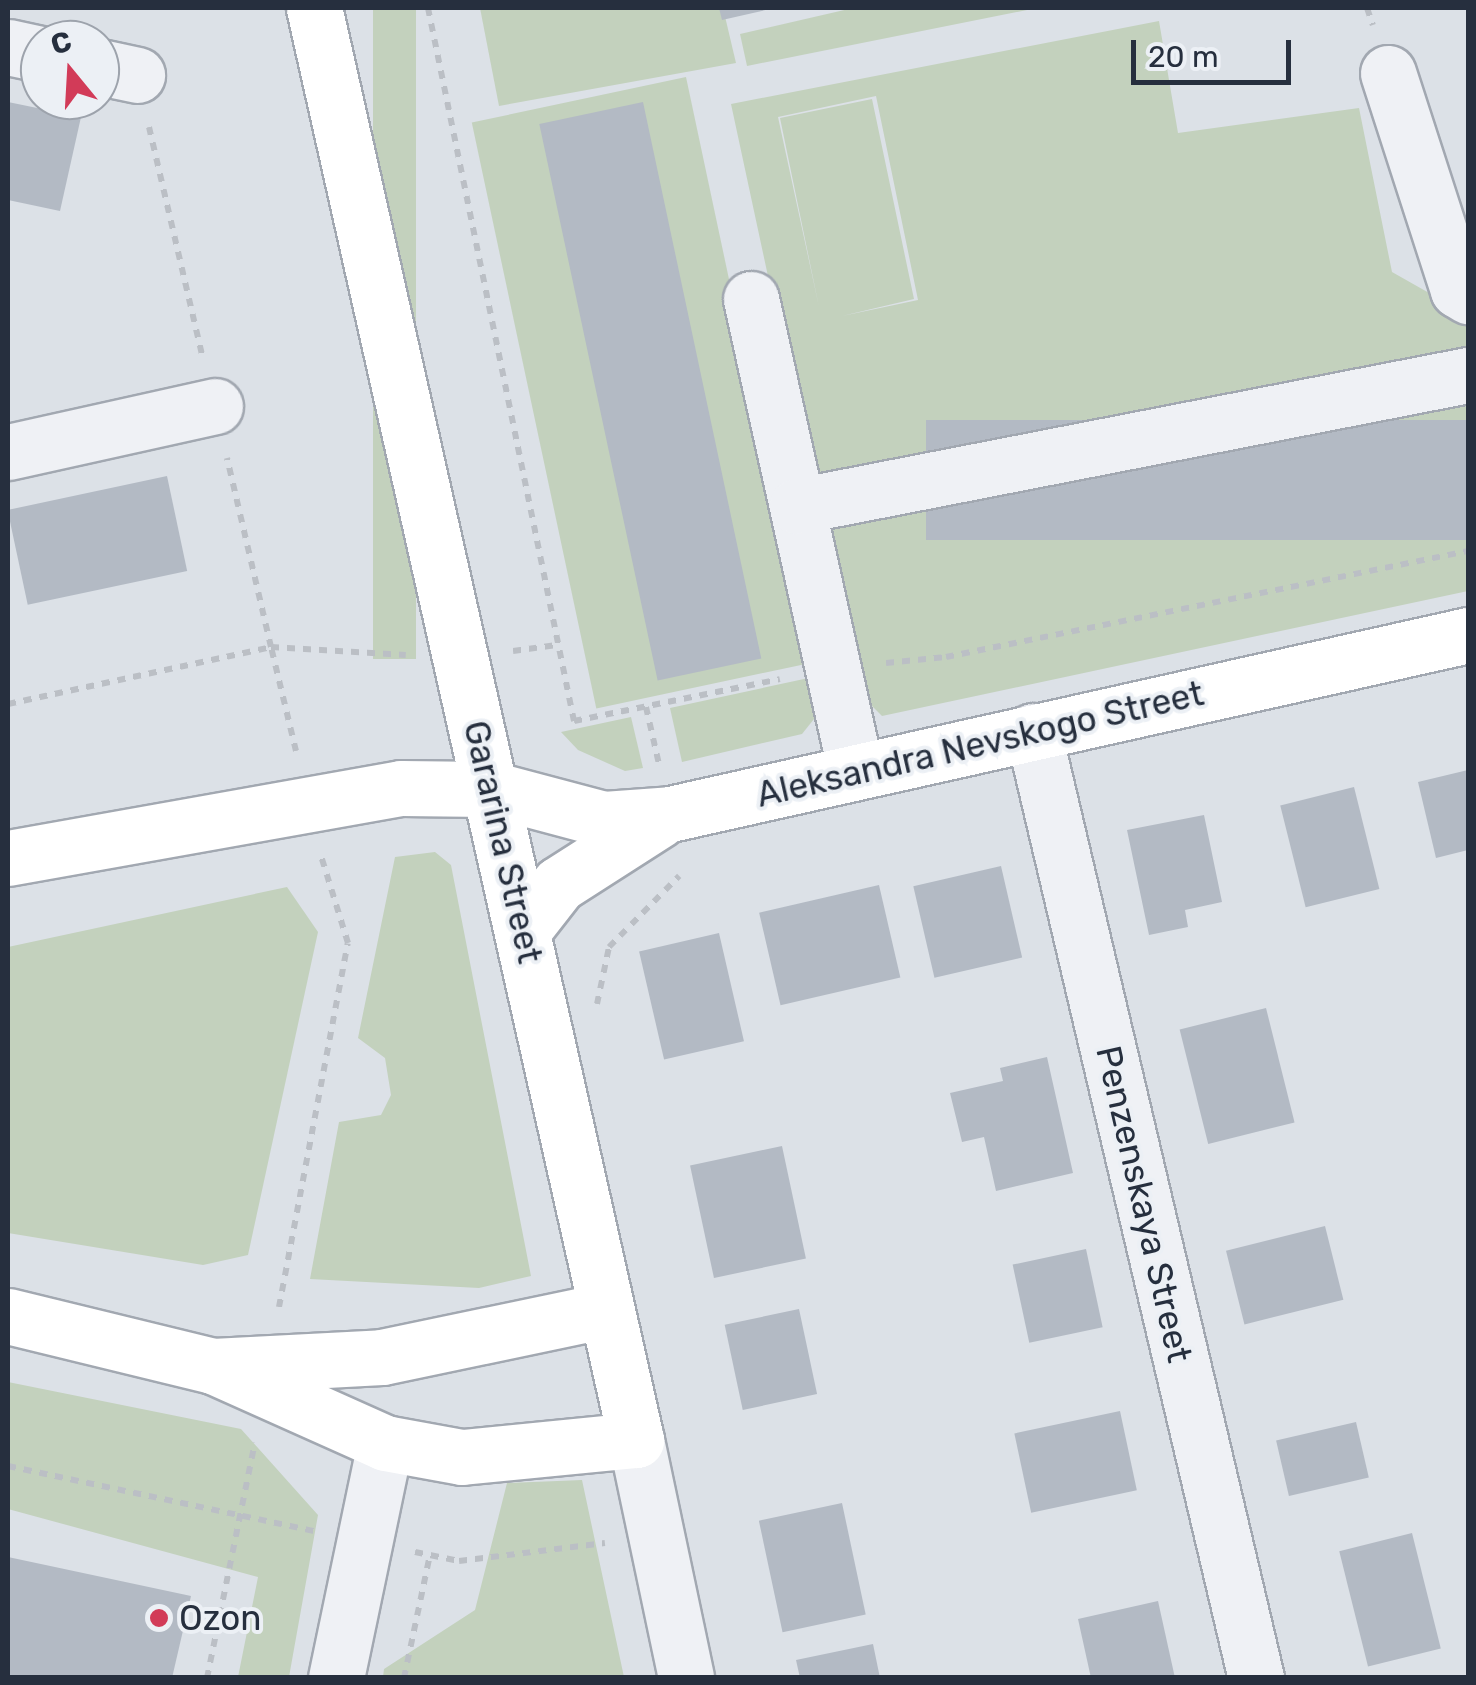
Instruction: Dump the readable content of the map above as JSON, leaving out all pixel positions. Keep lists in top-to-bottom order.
{
  "streets": {
    "main road": ["Aleksandra Nevskogo Street", "Gararina Street"],
    "street": ["Penzenskaya Street"]
  },
  "crossings": [
    ["Aleksandra Nevskogo Street", "Gararina Street"],
    ["Aleksandra Nevskogo Street", "Penzenskaya Street"]
  ],
  "places": ["Ozon"],
  "scale_bar": "20 m",
  "north": "top"
}
